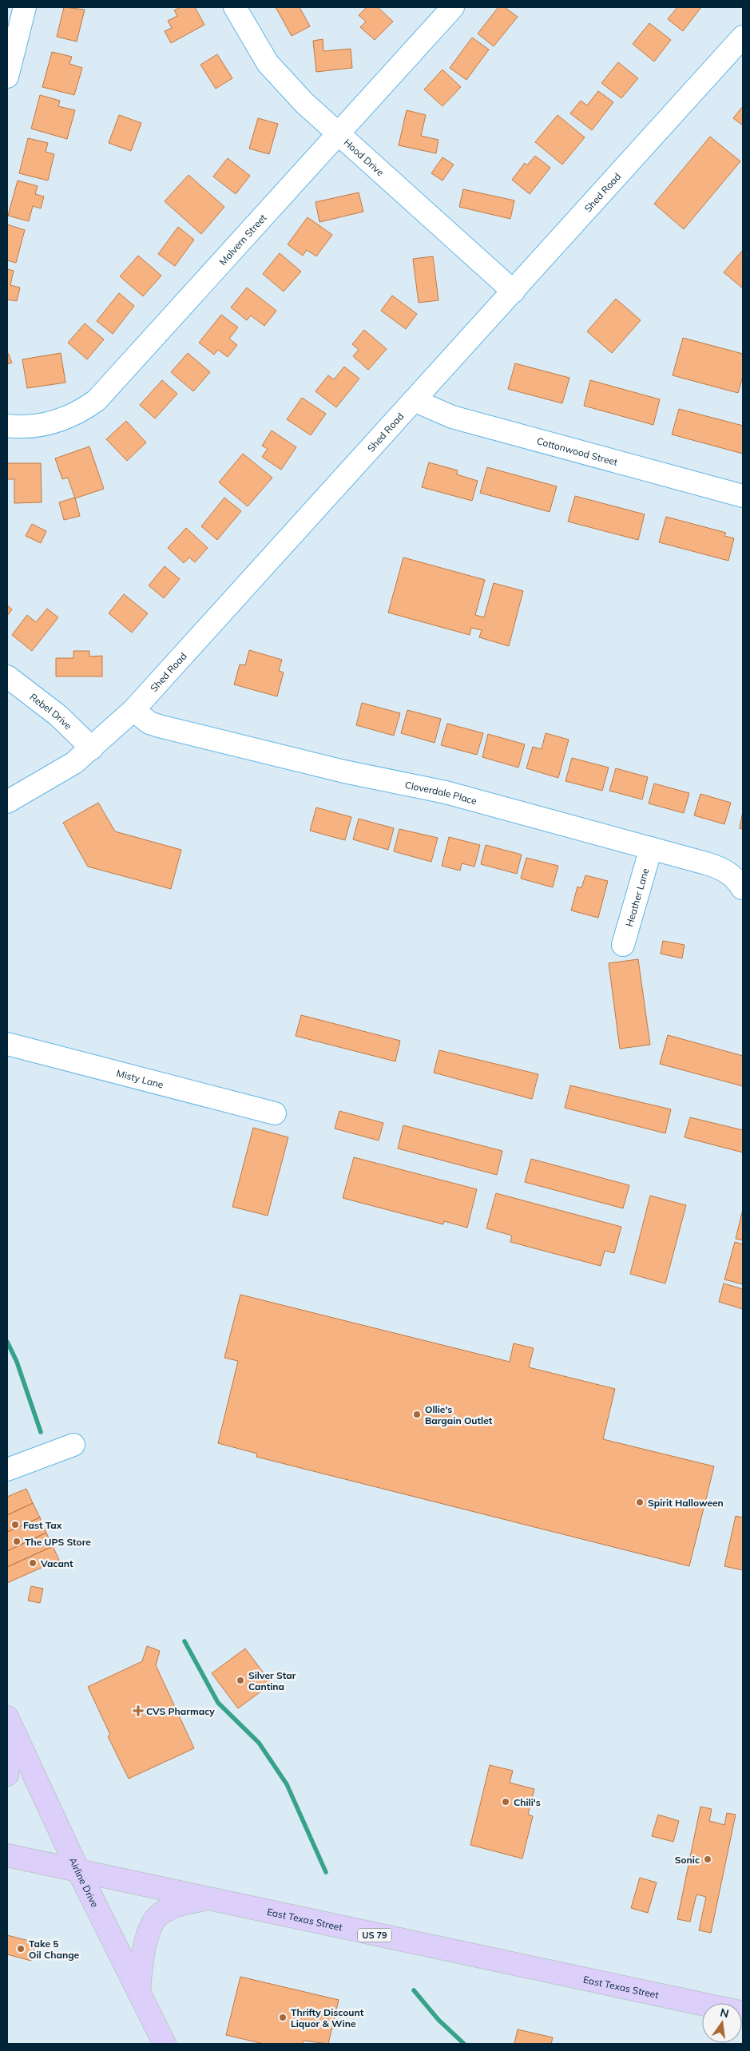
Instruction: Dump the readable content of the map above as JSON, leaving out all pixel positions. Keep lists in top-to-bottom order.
{
  "streets": {
    "main road": ["Airline Drive", "East Texas Street", "US 79"],
    "street": [
      "Hood Drive",
      "Shed Road",
      "Malvern Street",
      "Cottonwood Street",
      "Rebel Drive",
      "Cloverdale Place",
      "Heather Lane",
      "Misty Lane"
    ]
  },
  "crossings": [
    ["Hood Drive", "Shed Road"],
    ["Hood Drive", "Malvern Street"],
    ["Shed Road", "Cottonwood Street"],
    ["Shed Road", "Rebel Drive"],
    ["Shed Road", "Cloverdale Place"],
    ["Cloverdale Place", "Heather Lane"],
    ["Airline Drive", "East Texas Street"]
  ],
  "places": {
    "other": [
      "Ollie's Bargain Outlet",
      "Spirit Halloween",
      "Fast Tax",
      "The UPS Store",
      "Vacant",
      "Silver Star Cantina",
      "Chili's",
      "Sonic",
      "Take 5 Oil Change",
      "Thrifty Discount Liquor & Wine"
    ],
    "health": ["CVS Pharmacy"]
  },
  "north": "top"
}
